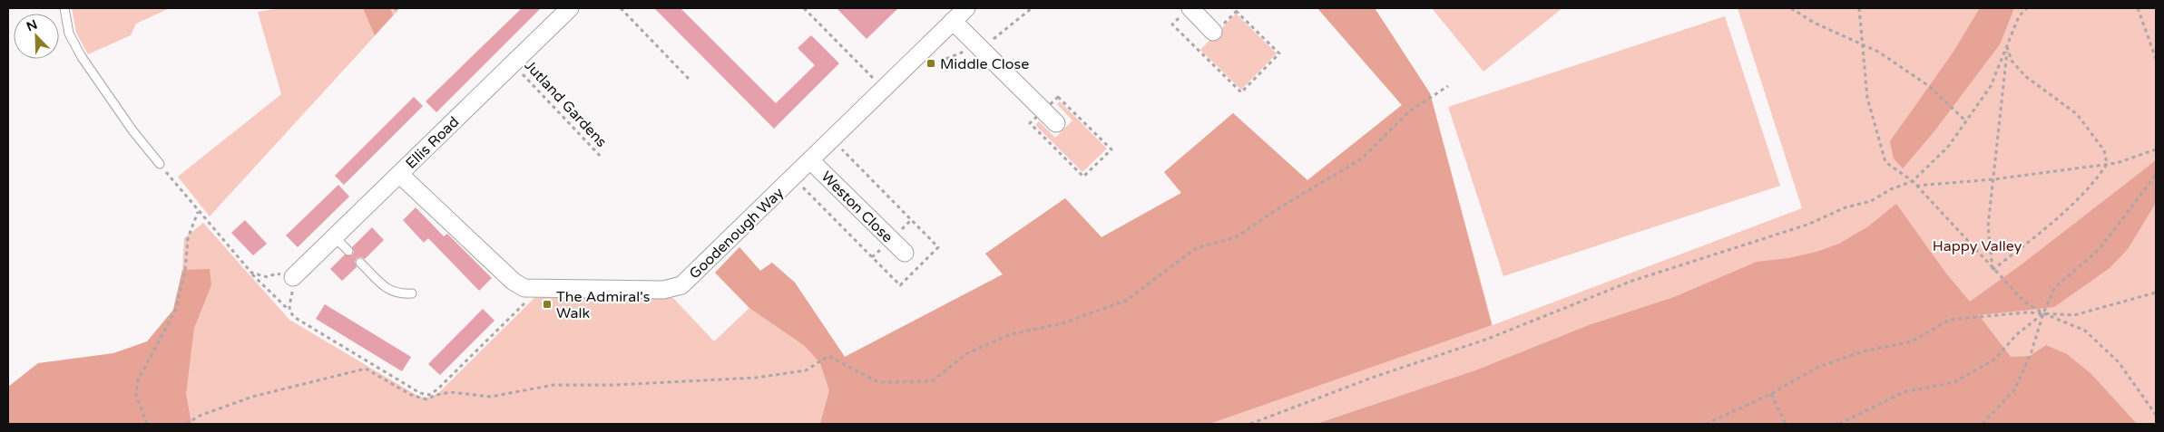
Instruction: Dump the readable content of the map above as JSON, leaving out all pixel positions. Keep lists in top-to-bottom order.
{
  "streets": {
    "street": ["Ellis Road", "Weston Close", "Goodenough Way"],
    "path": ["Jutland Gardens"]
  },
  "crossings": [
    ["Jutland Gardens", "Ellis Road"],
    ["Ellis Road", "Goodenough Way"],
    ["Weston Close", "Goodenough Way"]
  ],
  "parks": ["Happy Valley"],
  "places": {
    "transit": ["Middle Close", "The Admiral's Walk"]
  },
  "north": "top left"
}
